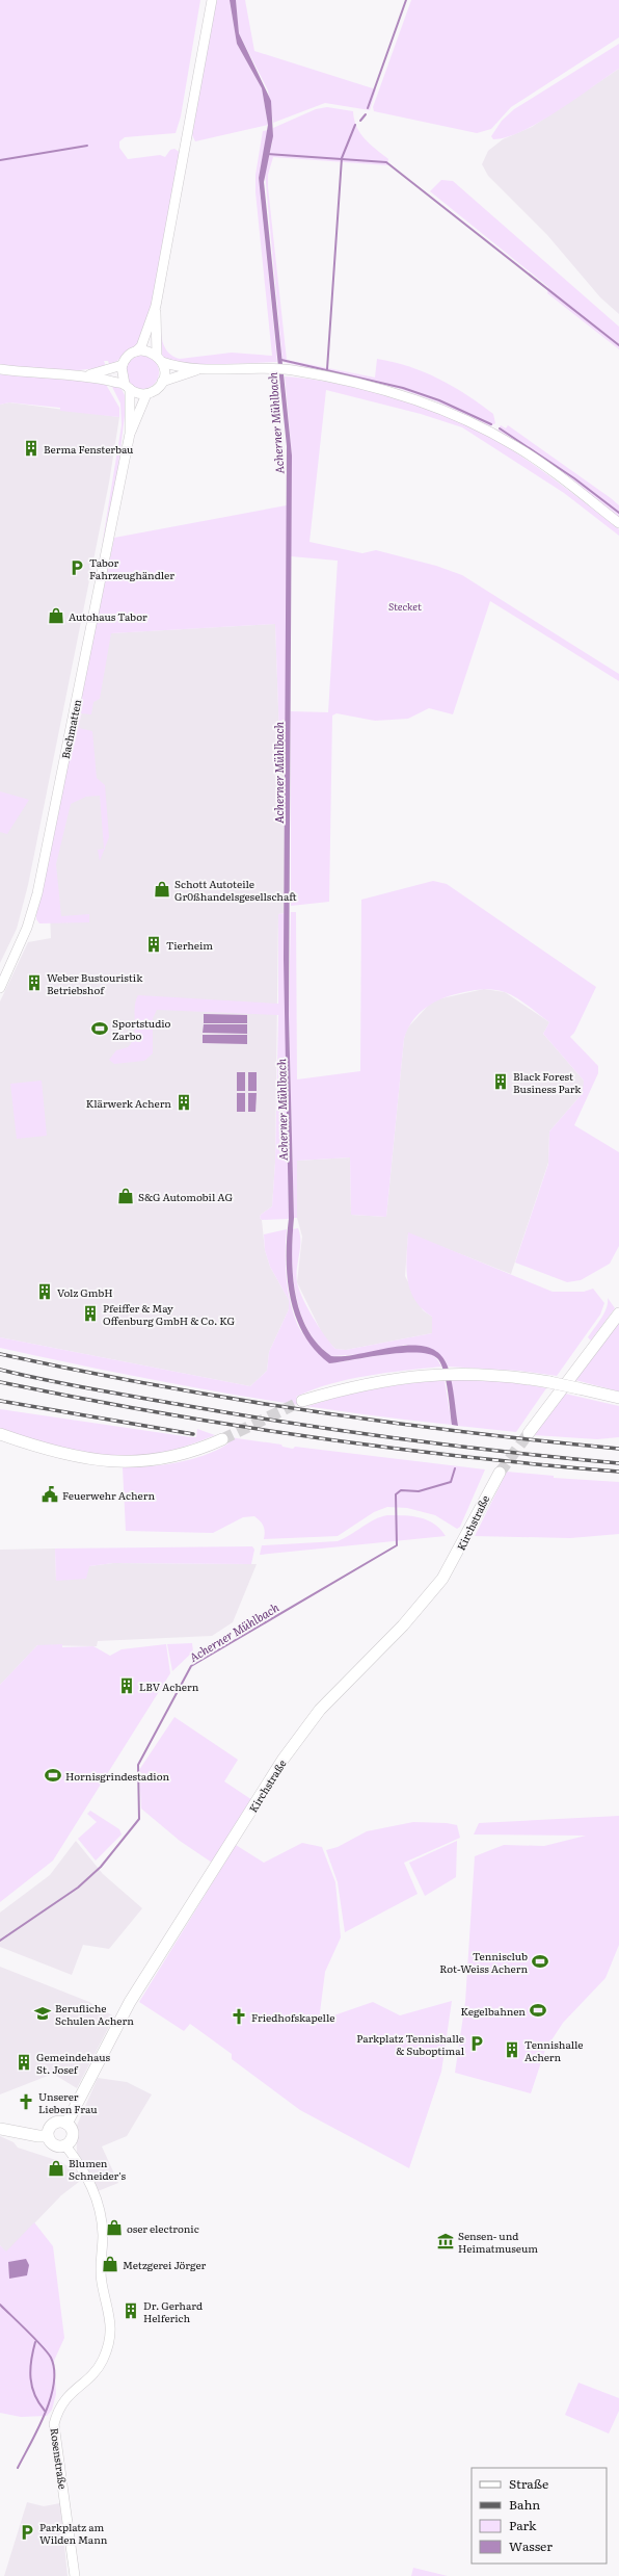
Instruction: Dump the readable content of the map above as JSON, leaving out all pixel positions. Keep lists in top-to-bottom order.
{
  "streets": {
    "main road": ["Kirchstraße"],
    "street": ["Bachmatten", "Rosenstraße"]
  },
  "crossings": [
    ["Kirchstraße", "Rosenstraße"]
  ],
  "water": ["Acherner Mühlbach"],
  "parks": ["Stecket"],
  "places": {
    "building": [
      "Berma Fensterbau",
      "Tierheim",
      "Weber Bustouristik Betriebshof",
      "Black Forest Business Park",
      "Klärwerk Achern",
      "Volz GmbH",
      "Pfeiffer & May Offenburg GmbH & Co. KG",
      "LBV Achern",
      "Tennishalle Achern",
      "Gemeindehaus St. Josef",
      "Dr. Gerhard Helferich"
    ],
    "parking": ["Tabor Fahrzeughändler", "Parkplatz Tennishalle & Suboptimal", "Parkplatz am Wilden Mann"],
    "shop": [
      "Autohaus Tabor",
      "Schott Autoteile Gr0ßhandelsgesellschaft",
      "S&G Automobil AG",
      "Blumen Schneider's",
      "oser electronic",
      "Metzgerei Jörger"
    ],
    "sports": [
      "Sportstudio Zarbo",
      "Hornisgrindestadion",
      "Tennisclub Rot-Weiss Achern",
      "Kegelbahnen"
    ],
    "public building": ["Feuerwehr Achern"],
    "school or university": ["Berufliche Schulen Achern"],
    "church": ["Friedhofskapelle", "Unserer Lieben Frau"],
    "museum": ["Sensen- und Heimatmuseum"]
  },
  "legend": [
    "Straße",
    "Bahn",
    "Park",
    "Wasser"
  ]
}
